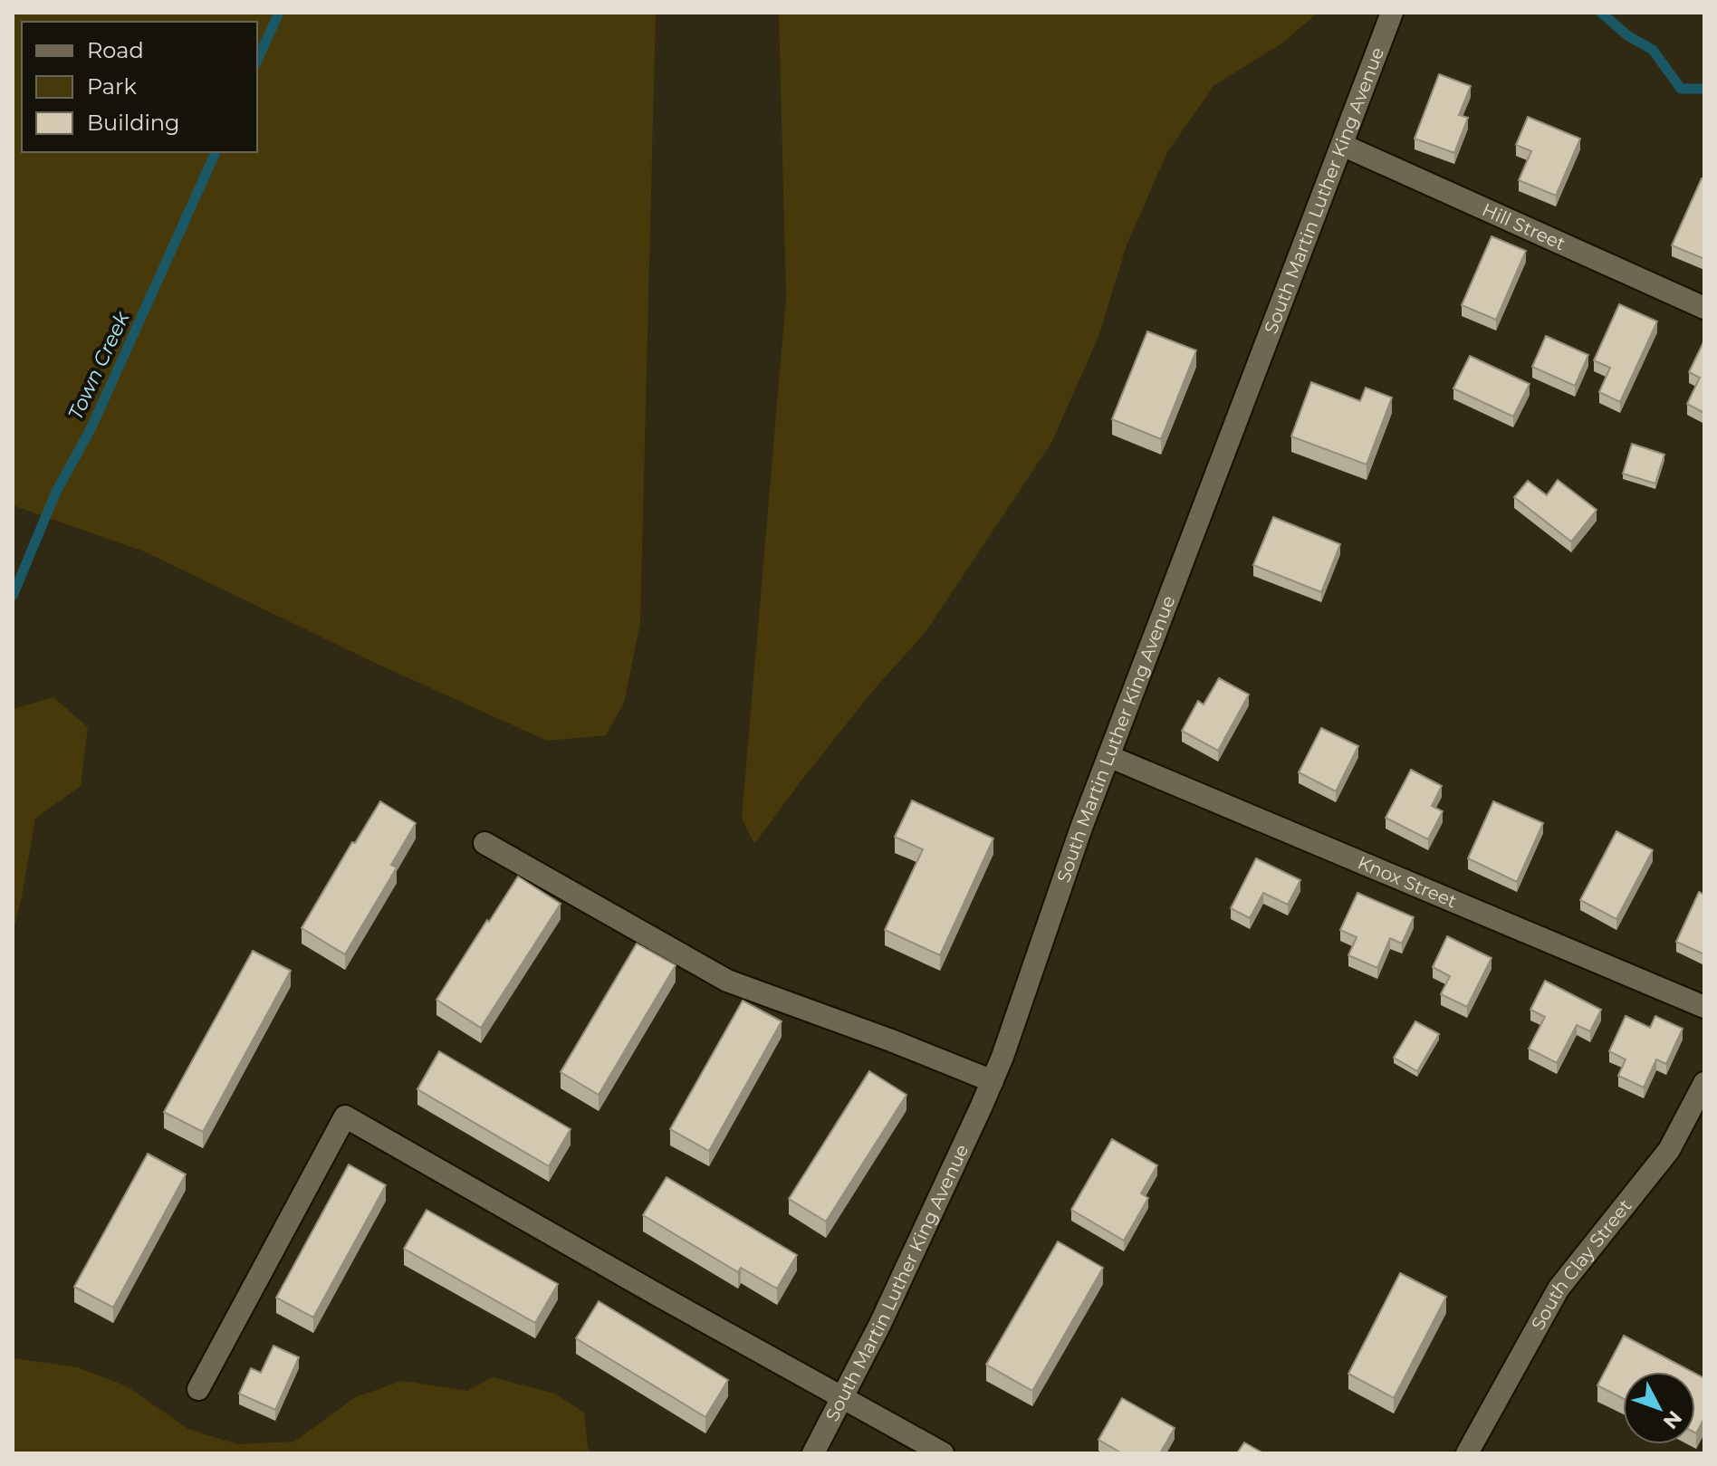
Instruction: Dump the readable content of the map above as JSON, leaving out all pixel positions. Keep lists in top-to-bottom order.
{
  "streets": {
    "street": [
      "South Martin Luther King Avenue",
      "Hill Street",
      "Knox Street",
      "South Clay Street"
    ]
  },
  "crossings": [
    ["South Martin Luther King Avenue", "Hill Street"],
    ["South Martin Luther King Avenue", "Knox Street"]
  ],
  "water": ["Town Creek"],
  "legend": ["Road", "Park", "Building"],
  "north": "bottom right"
}
